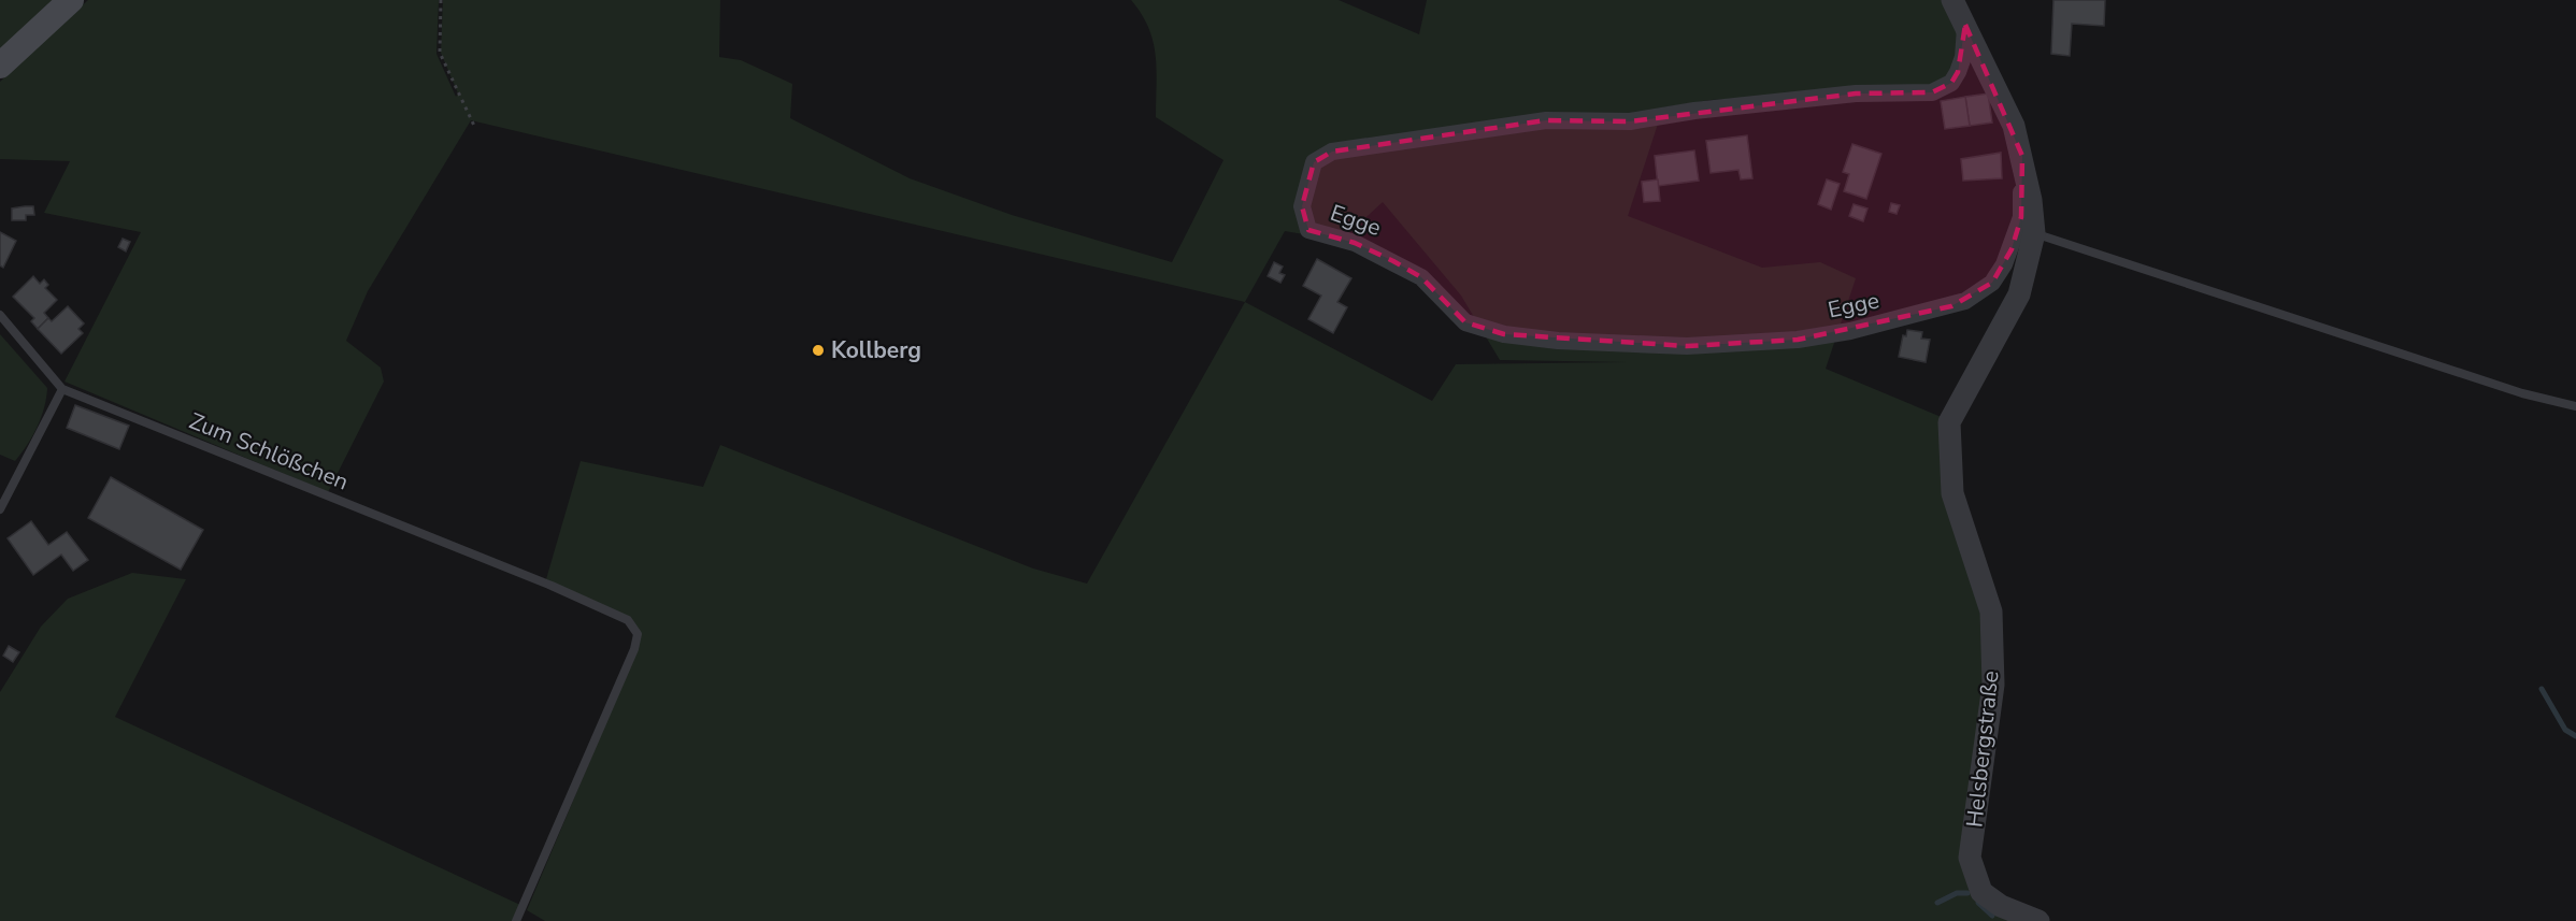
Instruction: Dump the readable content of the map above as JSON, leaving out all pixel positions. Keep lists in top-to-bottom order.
{
  "streets": {
    "street": ["Egge", "Helsbergstraße"],
    "lane": ["Zum Schlößchen"]
  },
  "crossings": [
    ["Egge", "Helsbergstraße"]
  ],
  "places": ["Kollberg"]
}
